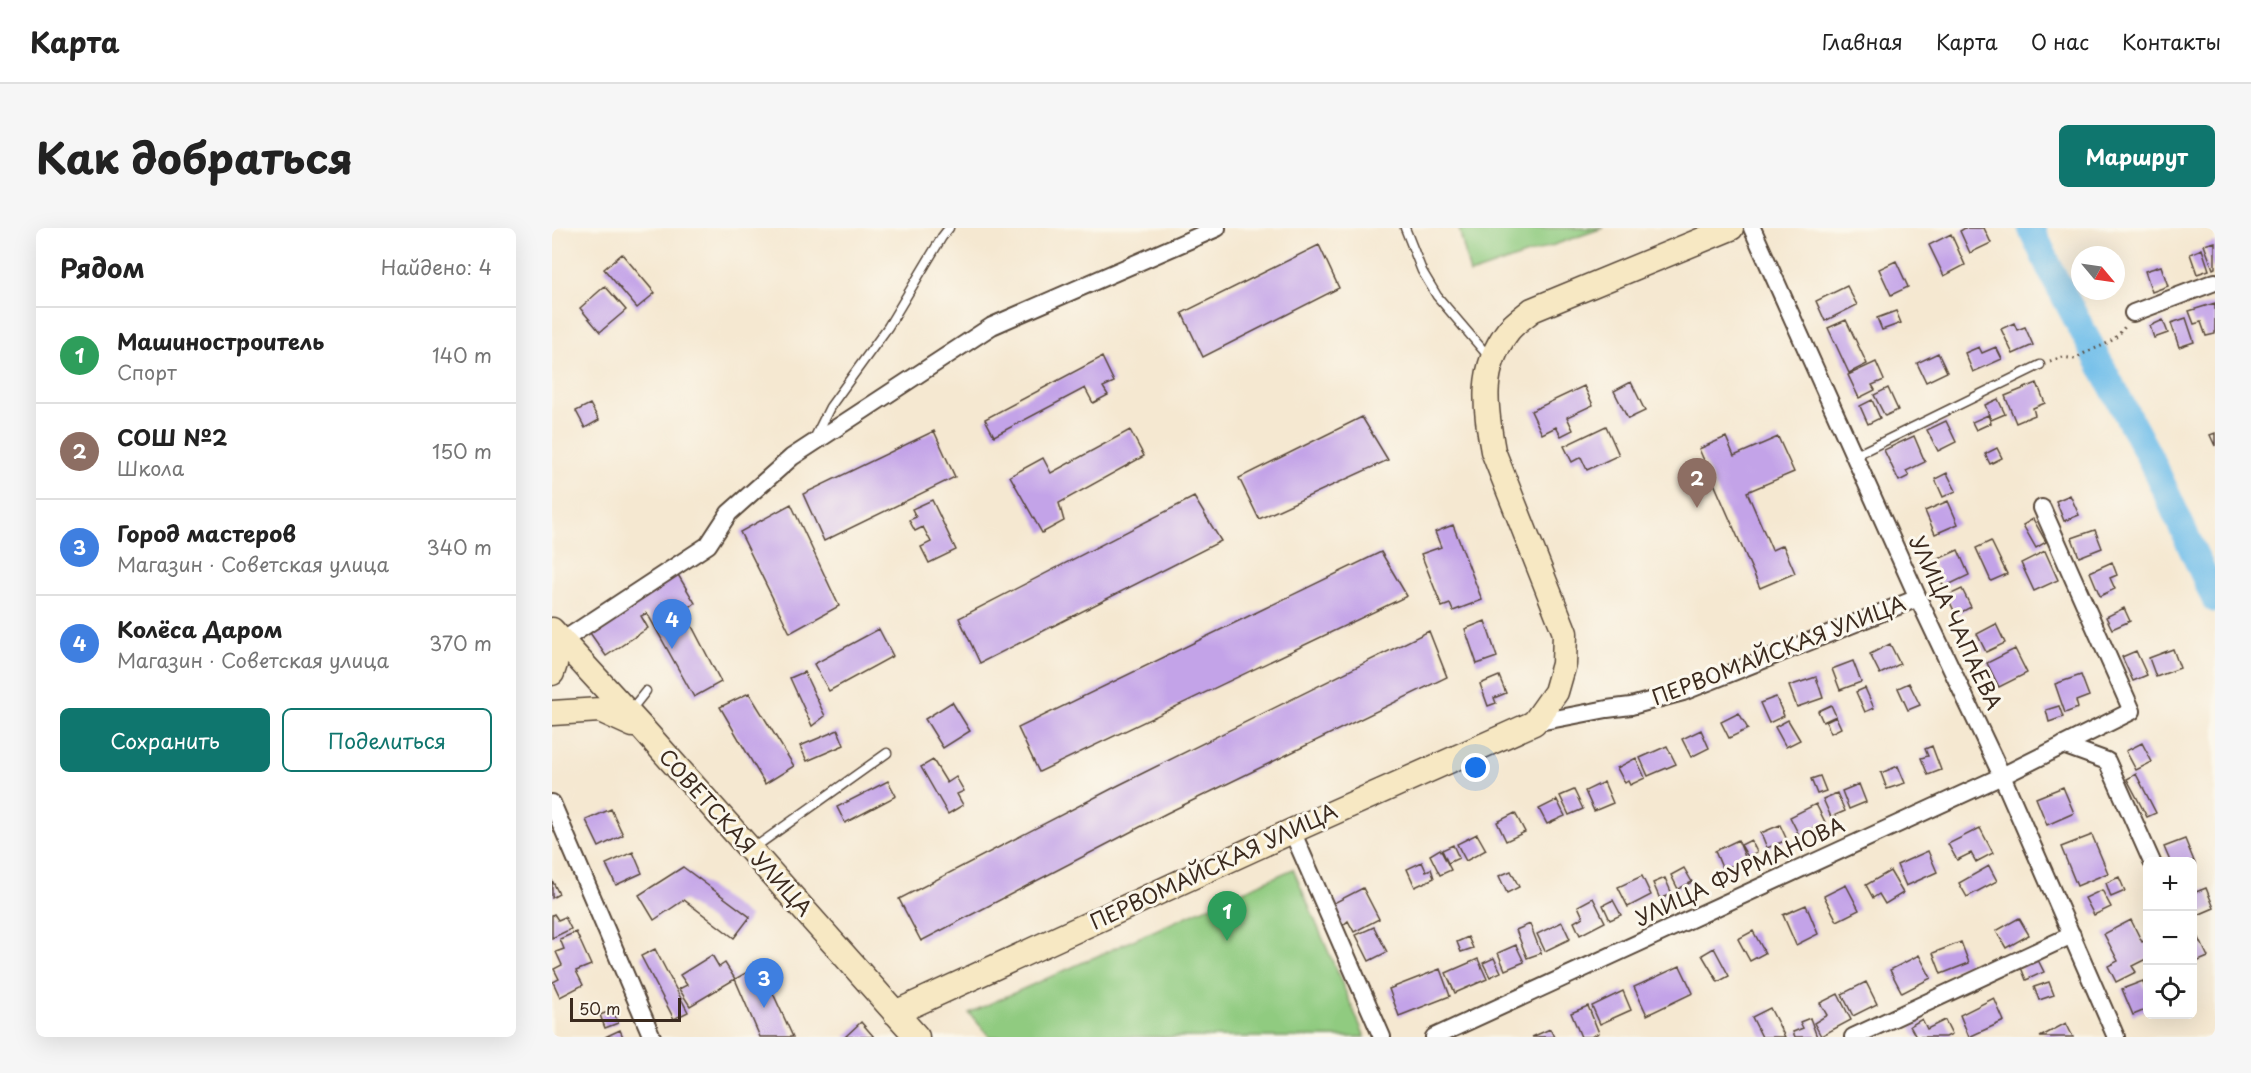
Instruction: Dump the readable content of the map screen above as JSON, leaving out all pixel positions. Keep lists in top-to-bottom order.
{
  "streets": {
    "main road": ["ПЕРВОМАЙСКАЯ УЛИЦА", "СОВЕТСКАЯ УЛИЦА"],
    "street": ["УЛИЦА ЧАПАЕВА", "УЛИЦА ФУРМАНОВА"]
  },
  "crossings": [
    ["УЛИЦА ЧАПАЕВА", "ПЕРВОМАЙСКАЯ УЛИЦА"],
    ["УЛИЦА ЧАПАЕВА", "УЛИЦА ФУРМАНОВА"],
    ["ПЕРВОМАЙСКАЯ УЛИЦА", "СОВЕТСКАЯ УЛИЦА"]
  ],
  "scale_bar": "50 m",
  "north": "bottom right",
  "page": {
    "header": "Карта",
    "nav": [
      "Главная",
      "Карта",
      "О нас",
      "Контакты"
    ],
    "title": "Как добраться",
    "buttons": [
      "Маршрут",
      ["Сохранить", "Поделиться"]
    ],
    "heading": ["Рядом", "Найдено: 4"],
    "list": [
      {
        "mark": "1",
        "name": "Машиностроитель",
        "note": "Спорт",
        "value": "140 m"
      },
      {
        "mark": "2",
        "name": "СОШ №2",
        "note": "Школа",
        "value": "150 m"
      },
      {
        "mark": "3",
        "name": "Город мастеров",
        "note": "Магазин · Советская улица",
        "value": "340 m"
      },
      {
        "mark": "4",
        "name": "Колёса Даром",
        "note": "Магазин · Советская улица",
        "value": "370 m"
      }
    ],
    "pins": [
      "2",
      "4",
      "1",
      "3"
    ],
    "map_buttons": ["+", "−"],
    "scale": "50 m"
  }
}
